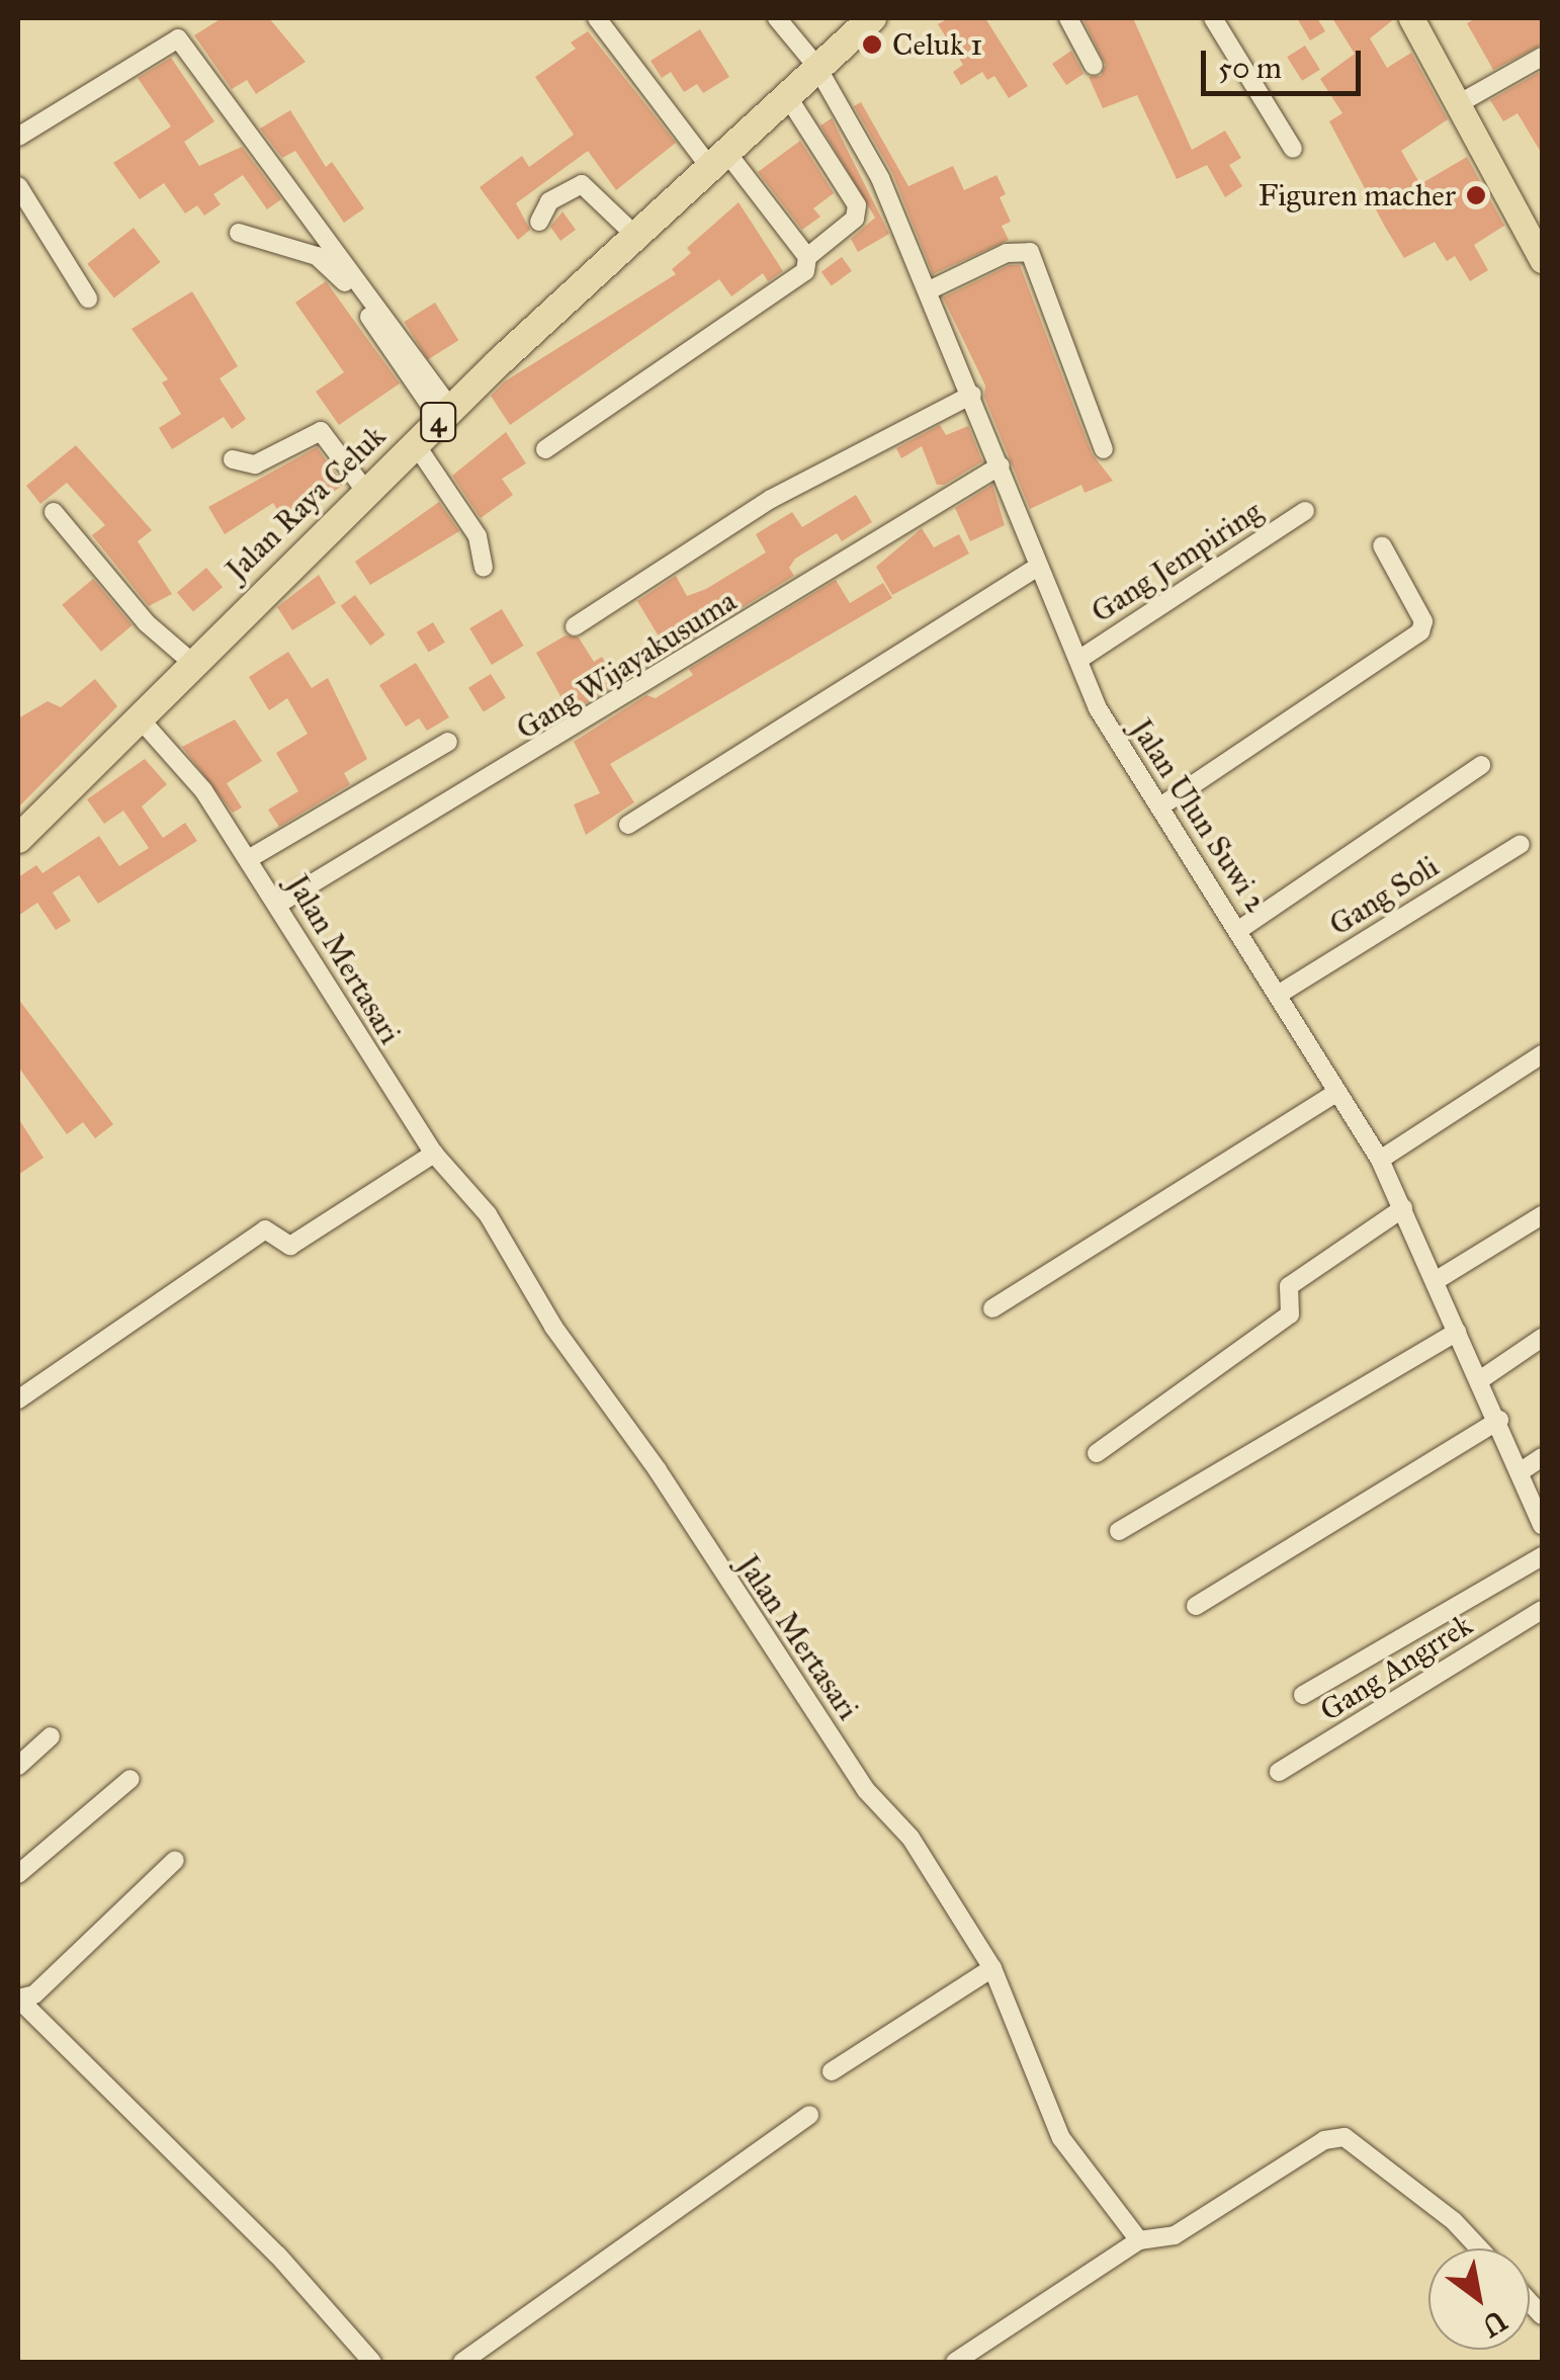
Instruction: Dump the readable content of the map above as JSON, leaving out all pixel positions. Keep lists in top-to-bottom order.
{
  "streets": {
    "highway": ["4", "Jalan Raya Celuk"],
    "street": [
      "Gang Jempiring",
      "Gang Wijayakusuma",
      "Jalan Ulun Suwi 2",
      "Gang Soli",
      "Jalan Mertasari",
      "Gang Angrrek"
    ]
  },
  "crossings": [
    ["Jalan Raya Celuk", "Jalan Ulun Suwi 2"],
    ["Jalan Raya Celuk", "Jalan Mertasari"],
    ["Gang Jempiring", "Jalan Ulun Suwi 2"],
    ["Gang Wijayakusuma", "Jalan Ulun Suwi 2"],
    ["Gang Wijayakusuma", "Jalan Mertasari"],
    ["Jalan Ulun Suwi 2", "Gang Soli"]
  ],
  "places": ["Celuk 1", "Figuren macher"],
  "scale_bar": "50 m",
  "north": "bottom right"
}
